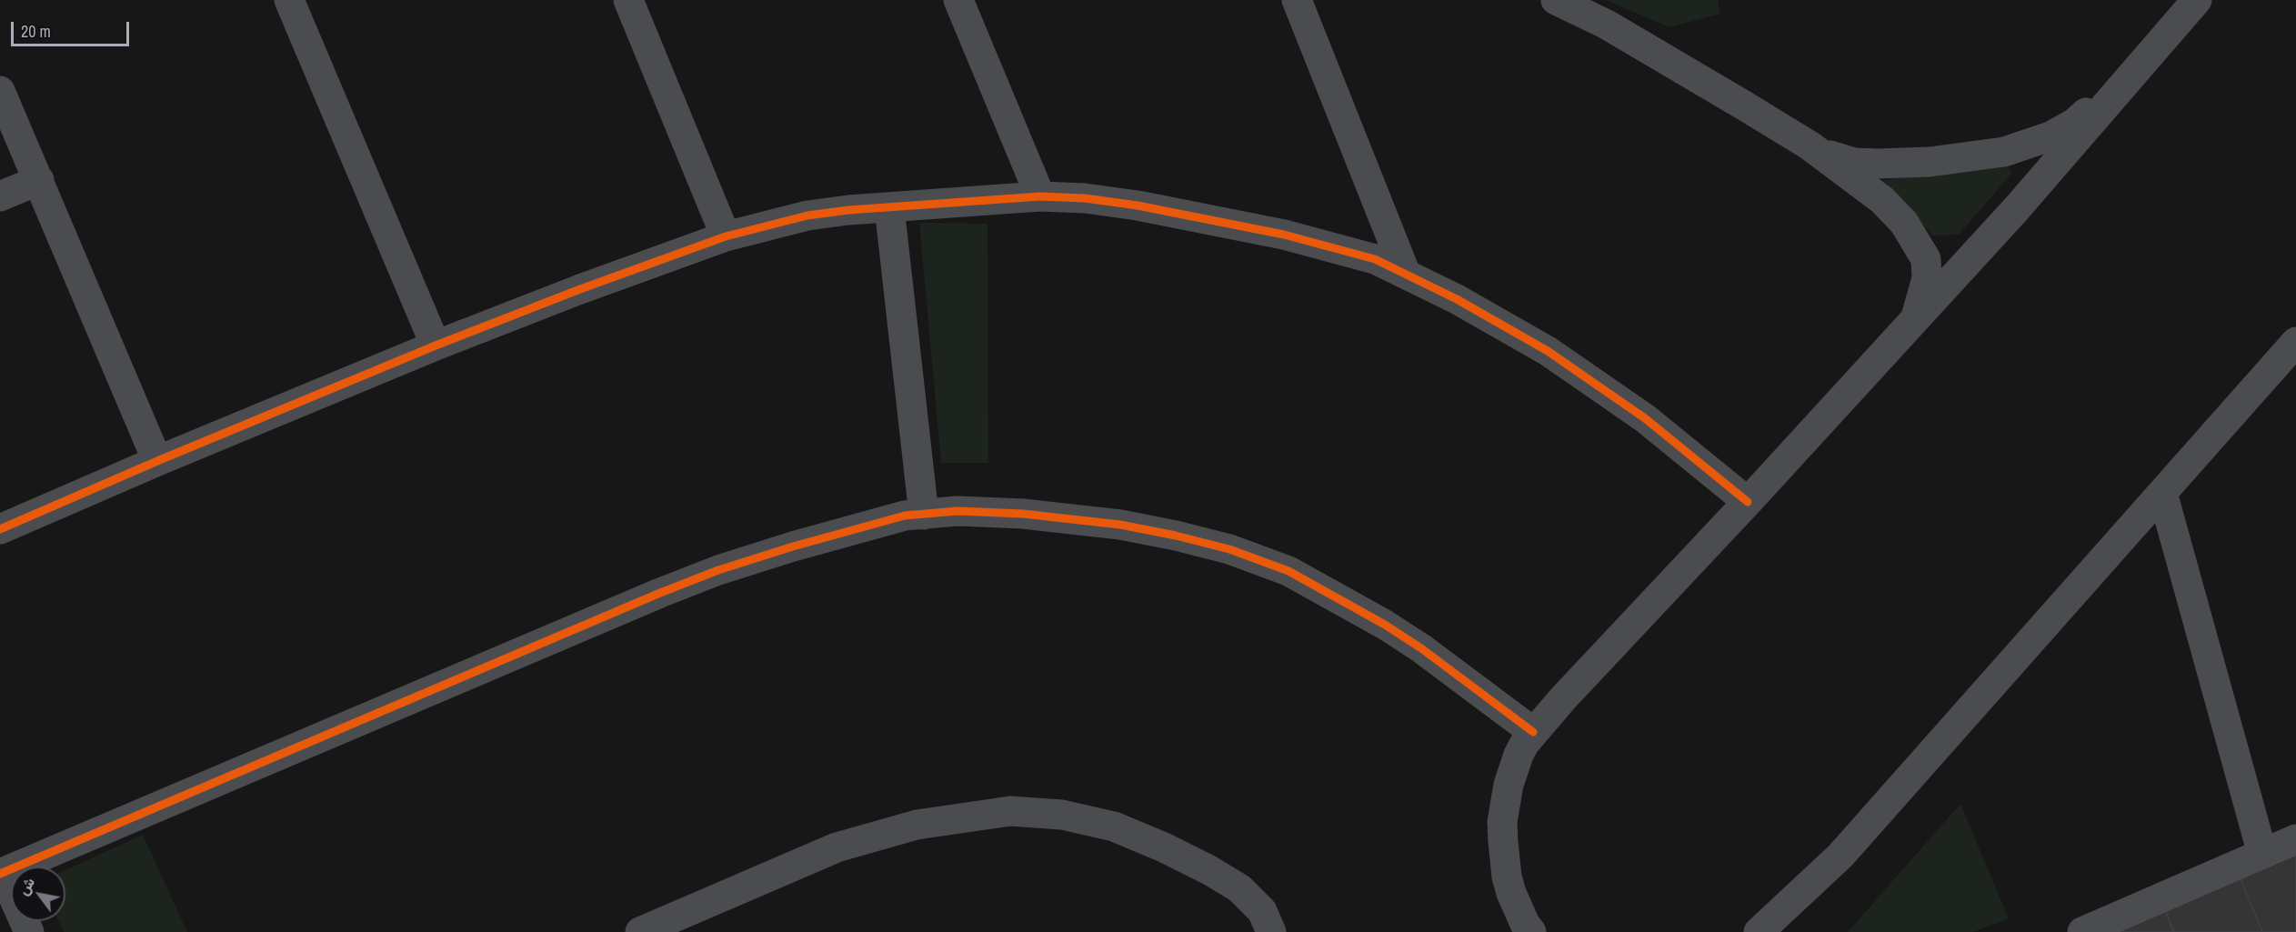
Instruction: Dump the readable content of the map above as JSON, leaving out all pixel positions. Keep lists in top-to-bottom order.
{
  "scale_bar": "20 m",
  "north": "top left"
}
